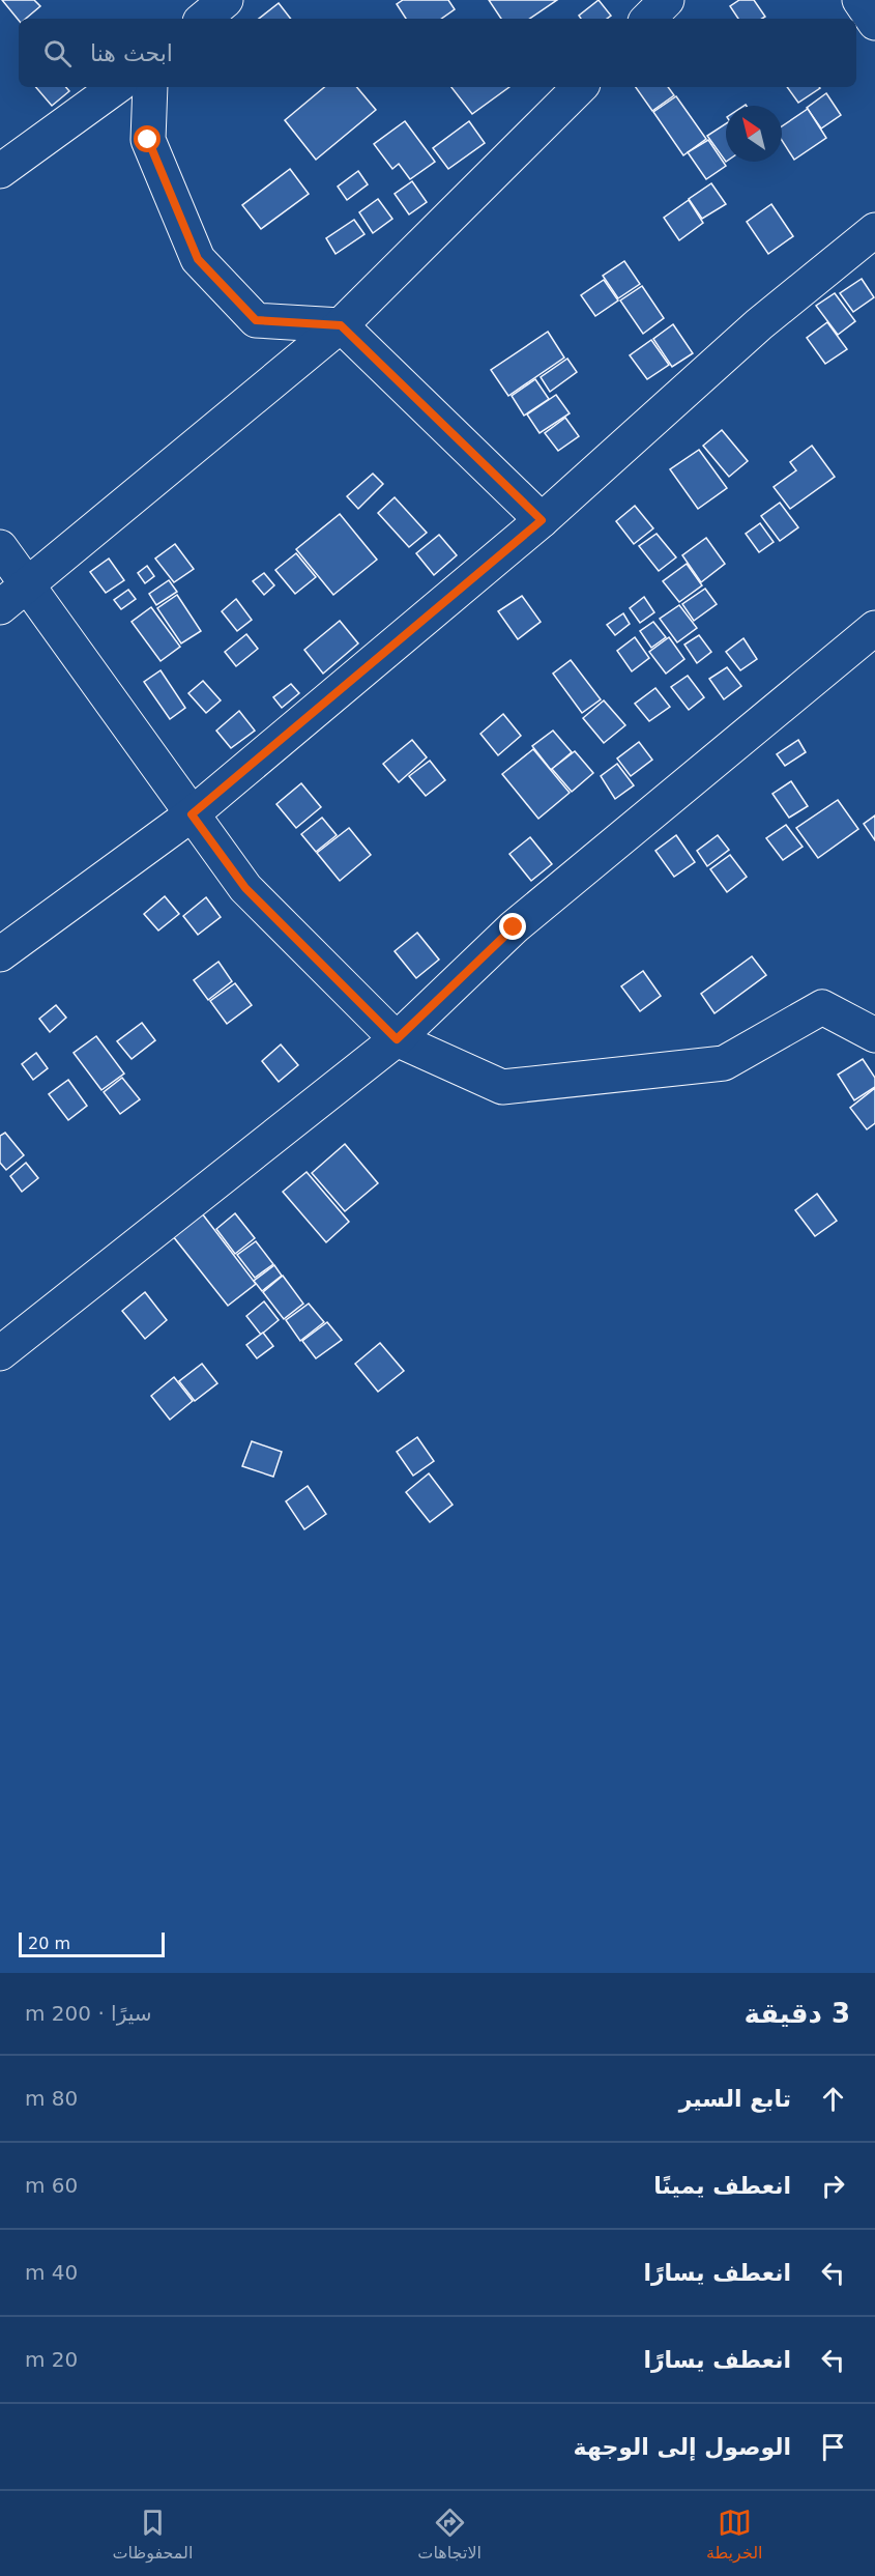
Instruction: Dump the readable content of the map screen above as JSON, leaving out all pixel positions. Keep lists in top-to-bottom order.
{
  "scale_bar": "20 m",
  "north": "top left",
  "page": {
    "search": "ابحث هنا",
    "scale": "20 m",
    "heading": ["3 دقيقة", "سيرًا · 200 m"],
    "list": [
      ["تابع السير", "80 m"],
      ["انعطف يمينًا", "60 m"],
      ["انعطف يسارًا", "40 m"],
      ["انعطف يسارًا", "20 m"],
      "الوصول إلى الوجهة"
    ],
    "nav": ["الخريطة", "الاتجاهات", "المحفوظات"]
  }
}
